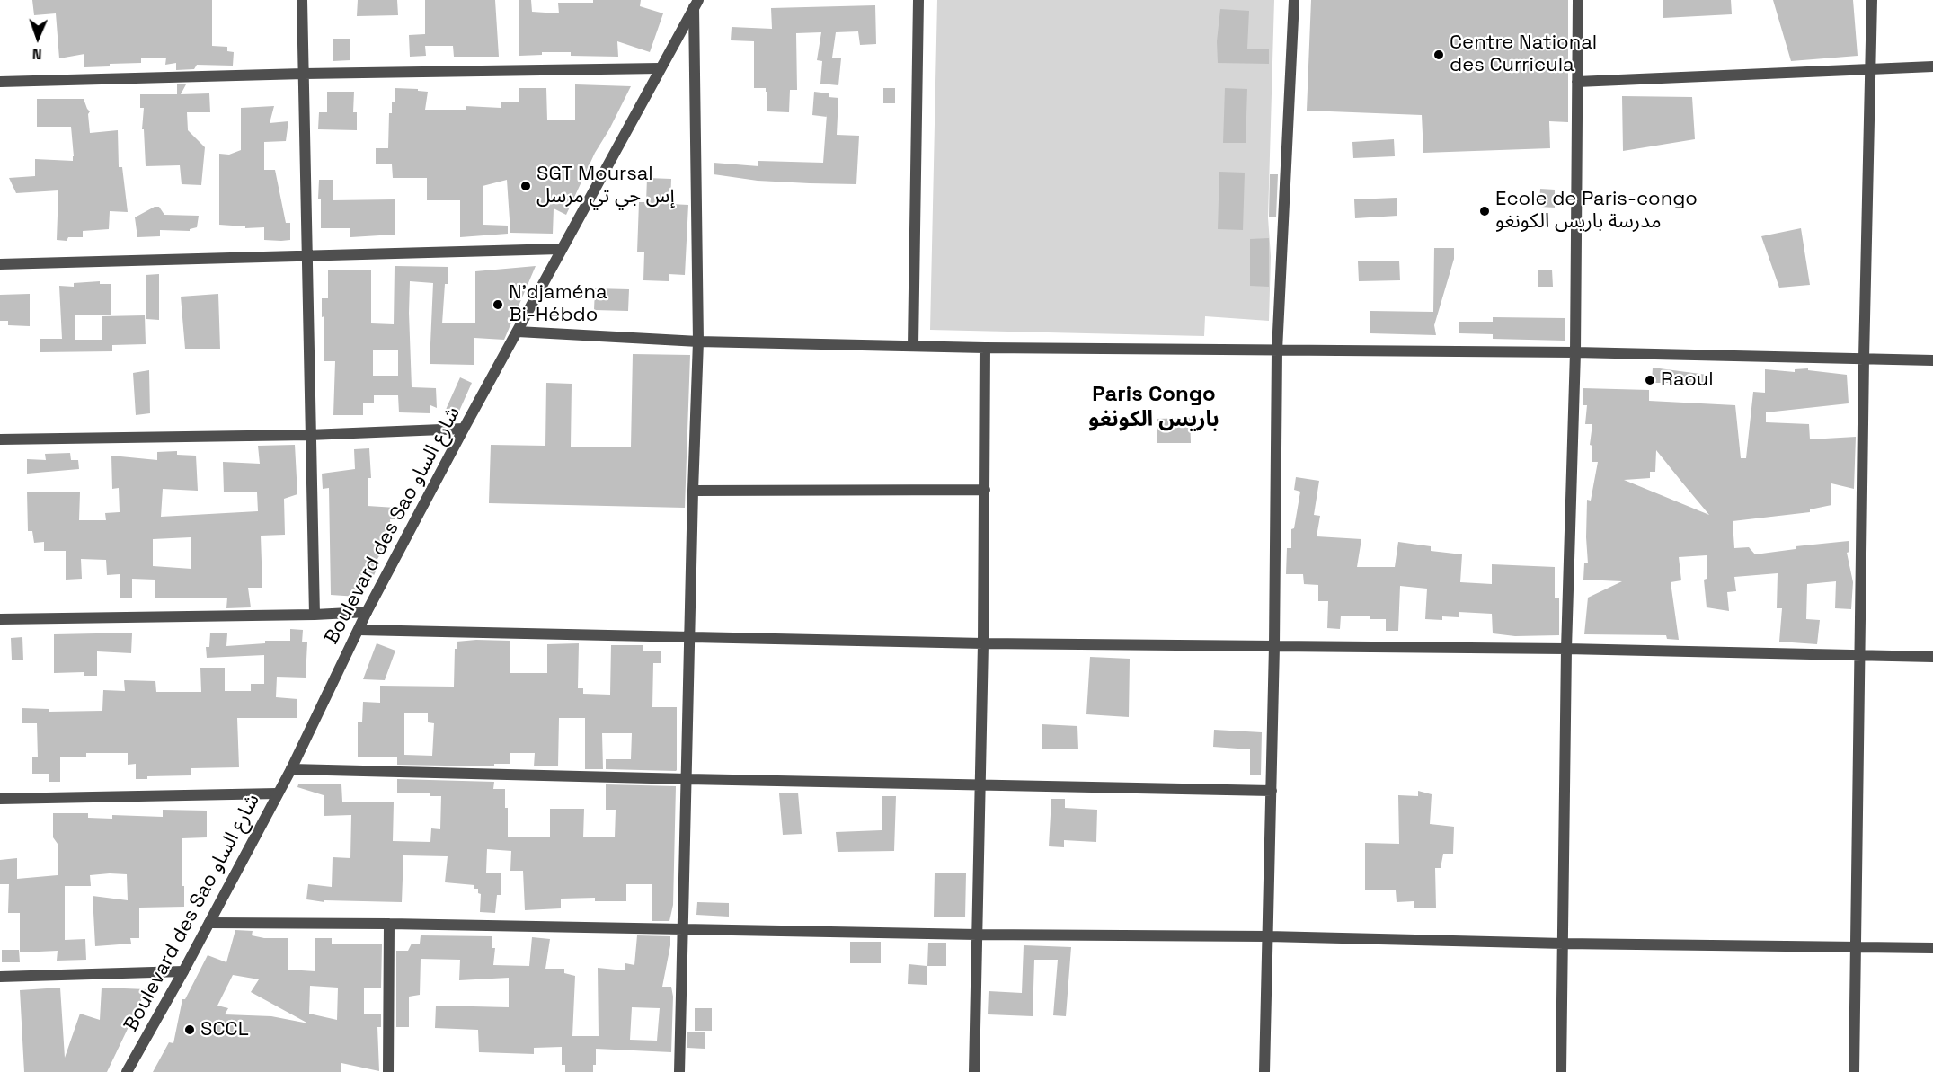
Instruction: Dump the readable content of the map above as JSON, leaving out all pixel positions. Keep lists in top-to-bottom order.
{
  "streets": {
    "street": ["Boulevard des Sao شارع الساو"]
  },
  "districts": ["Paris Congo باريس الكونغو"],
  "places": [
    "Centre National des Curricula",
    "SGT Moursal إس جي تي مرسل",
    "Ecole de Paris-congo مدرسة باريس الكونغو",
    "N'djaména Bi-Hébdo",
    "Raoul",
    "SCCL"
  ],
  "north": "bottom"
}
